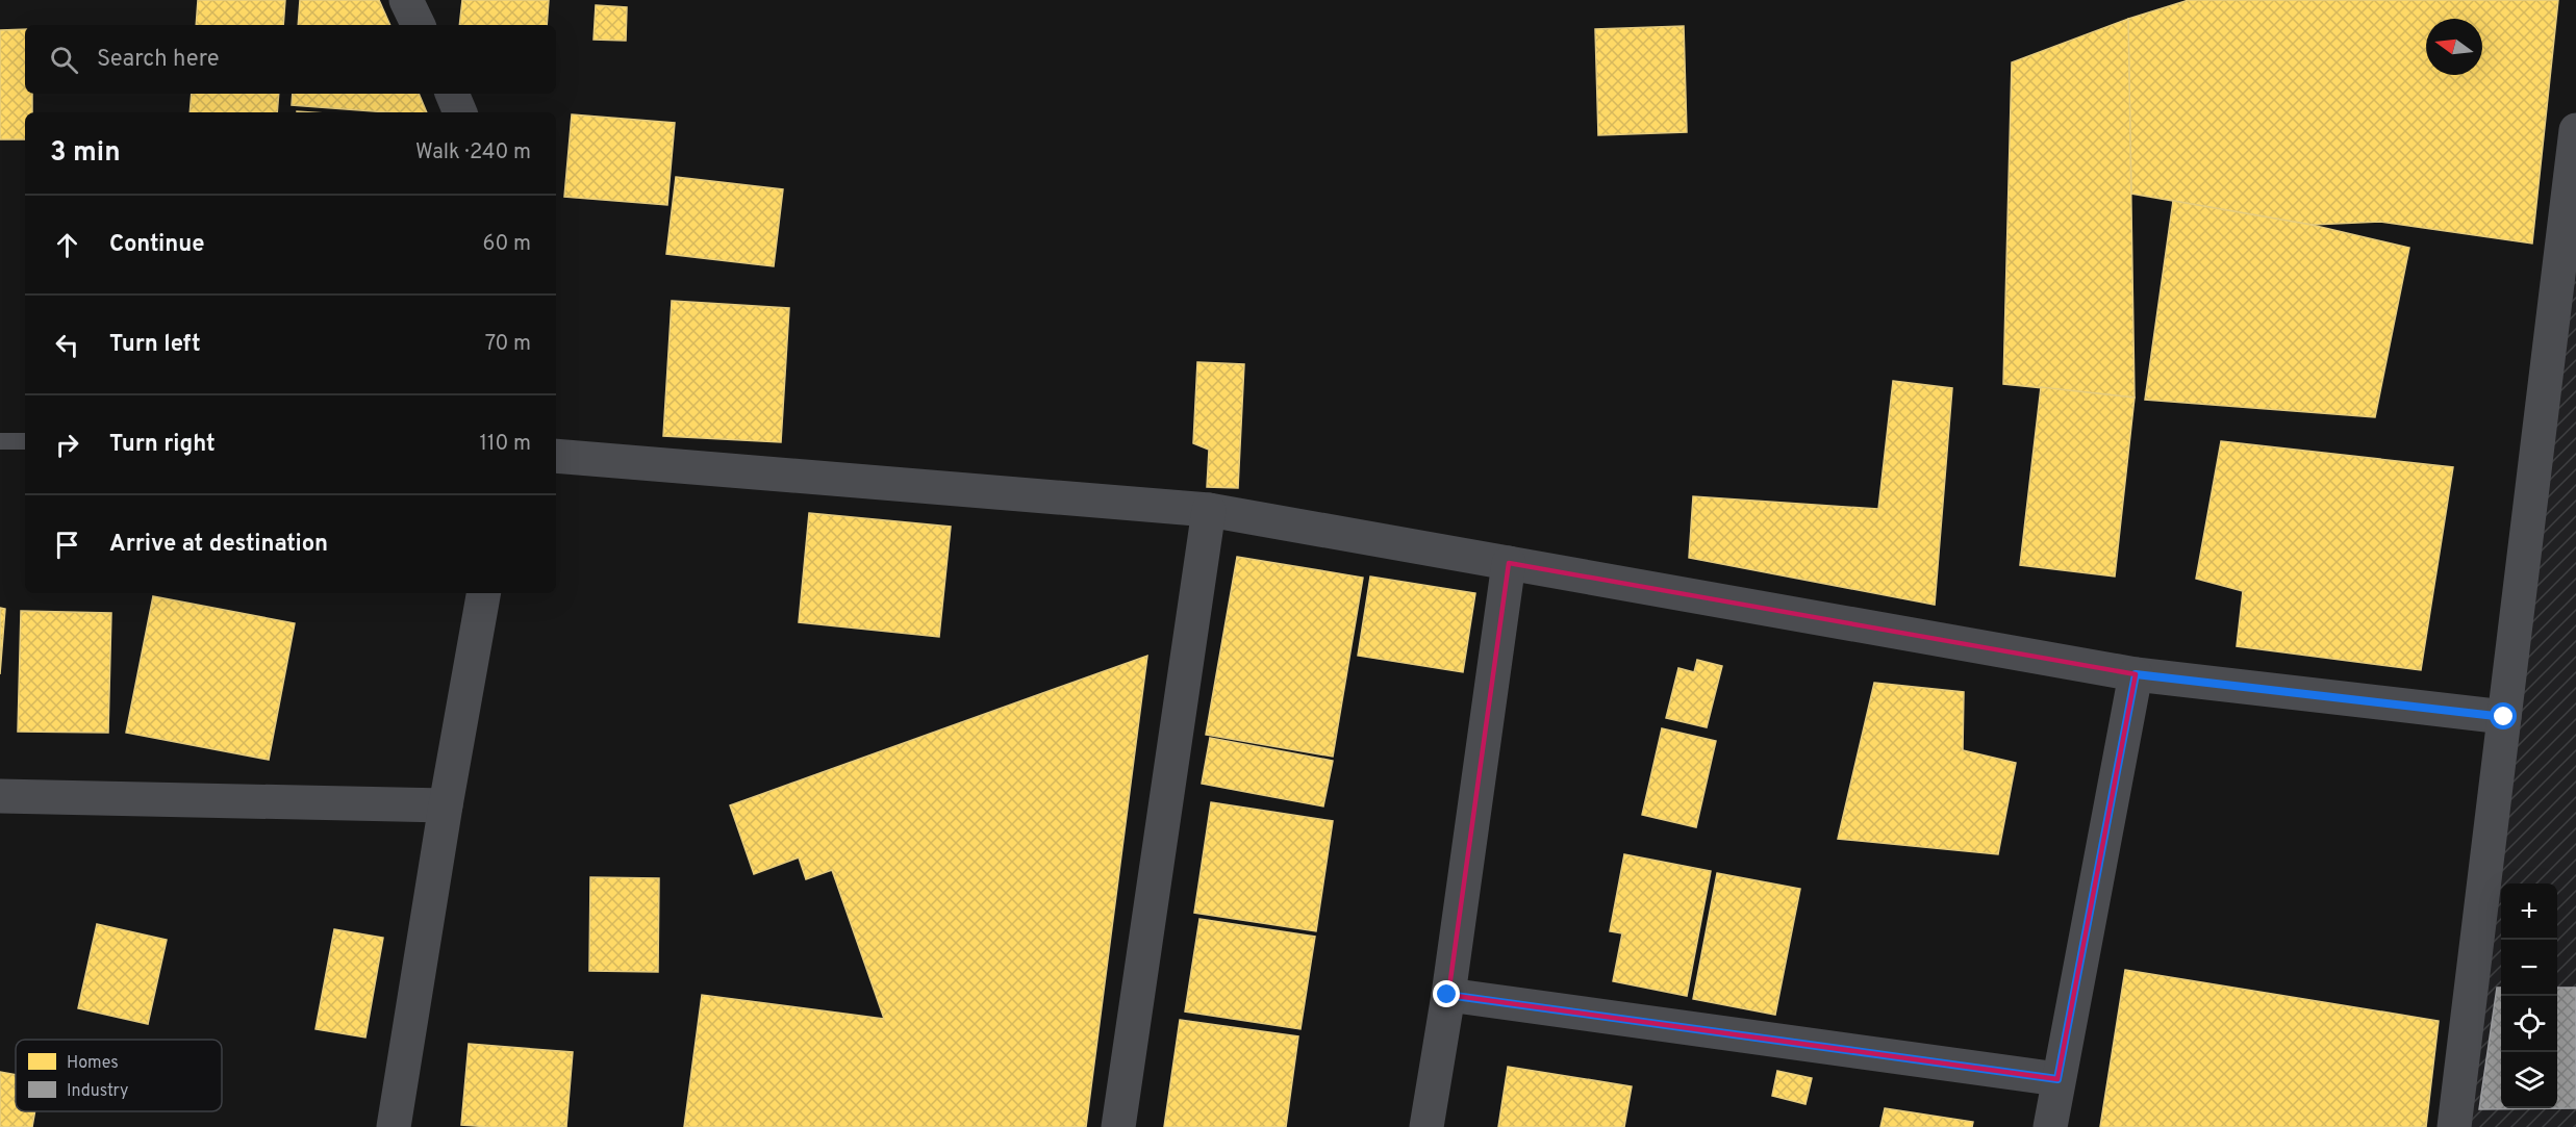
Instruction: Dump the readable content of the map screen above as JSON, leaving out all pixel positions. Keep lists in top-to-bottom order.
{
  "legend": ["Homes", "Industry"],
  "north": "left",
  "page": {
    "search": "Search here",
    "heading": ["3 min", "Walk · 240 m"],
    "list": [
      ["Continue", "60 m"],
      ["Turn left", "70 m"],
      ["Turn right", "110 m"],
      "Arrive at destination"
    ],
    "map_buttons": ["+", "−"]
  }
}
